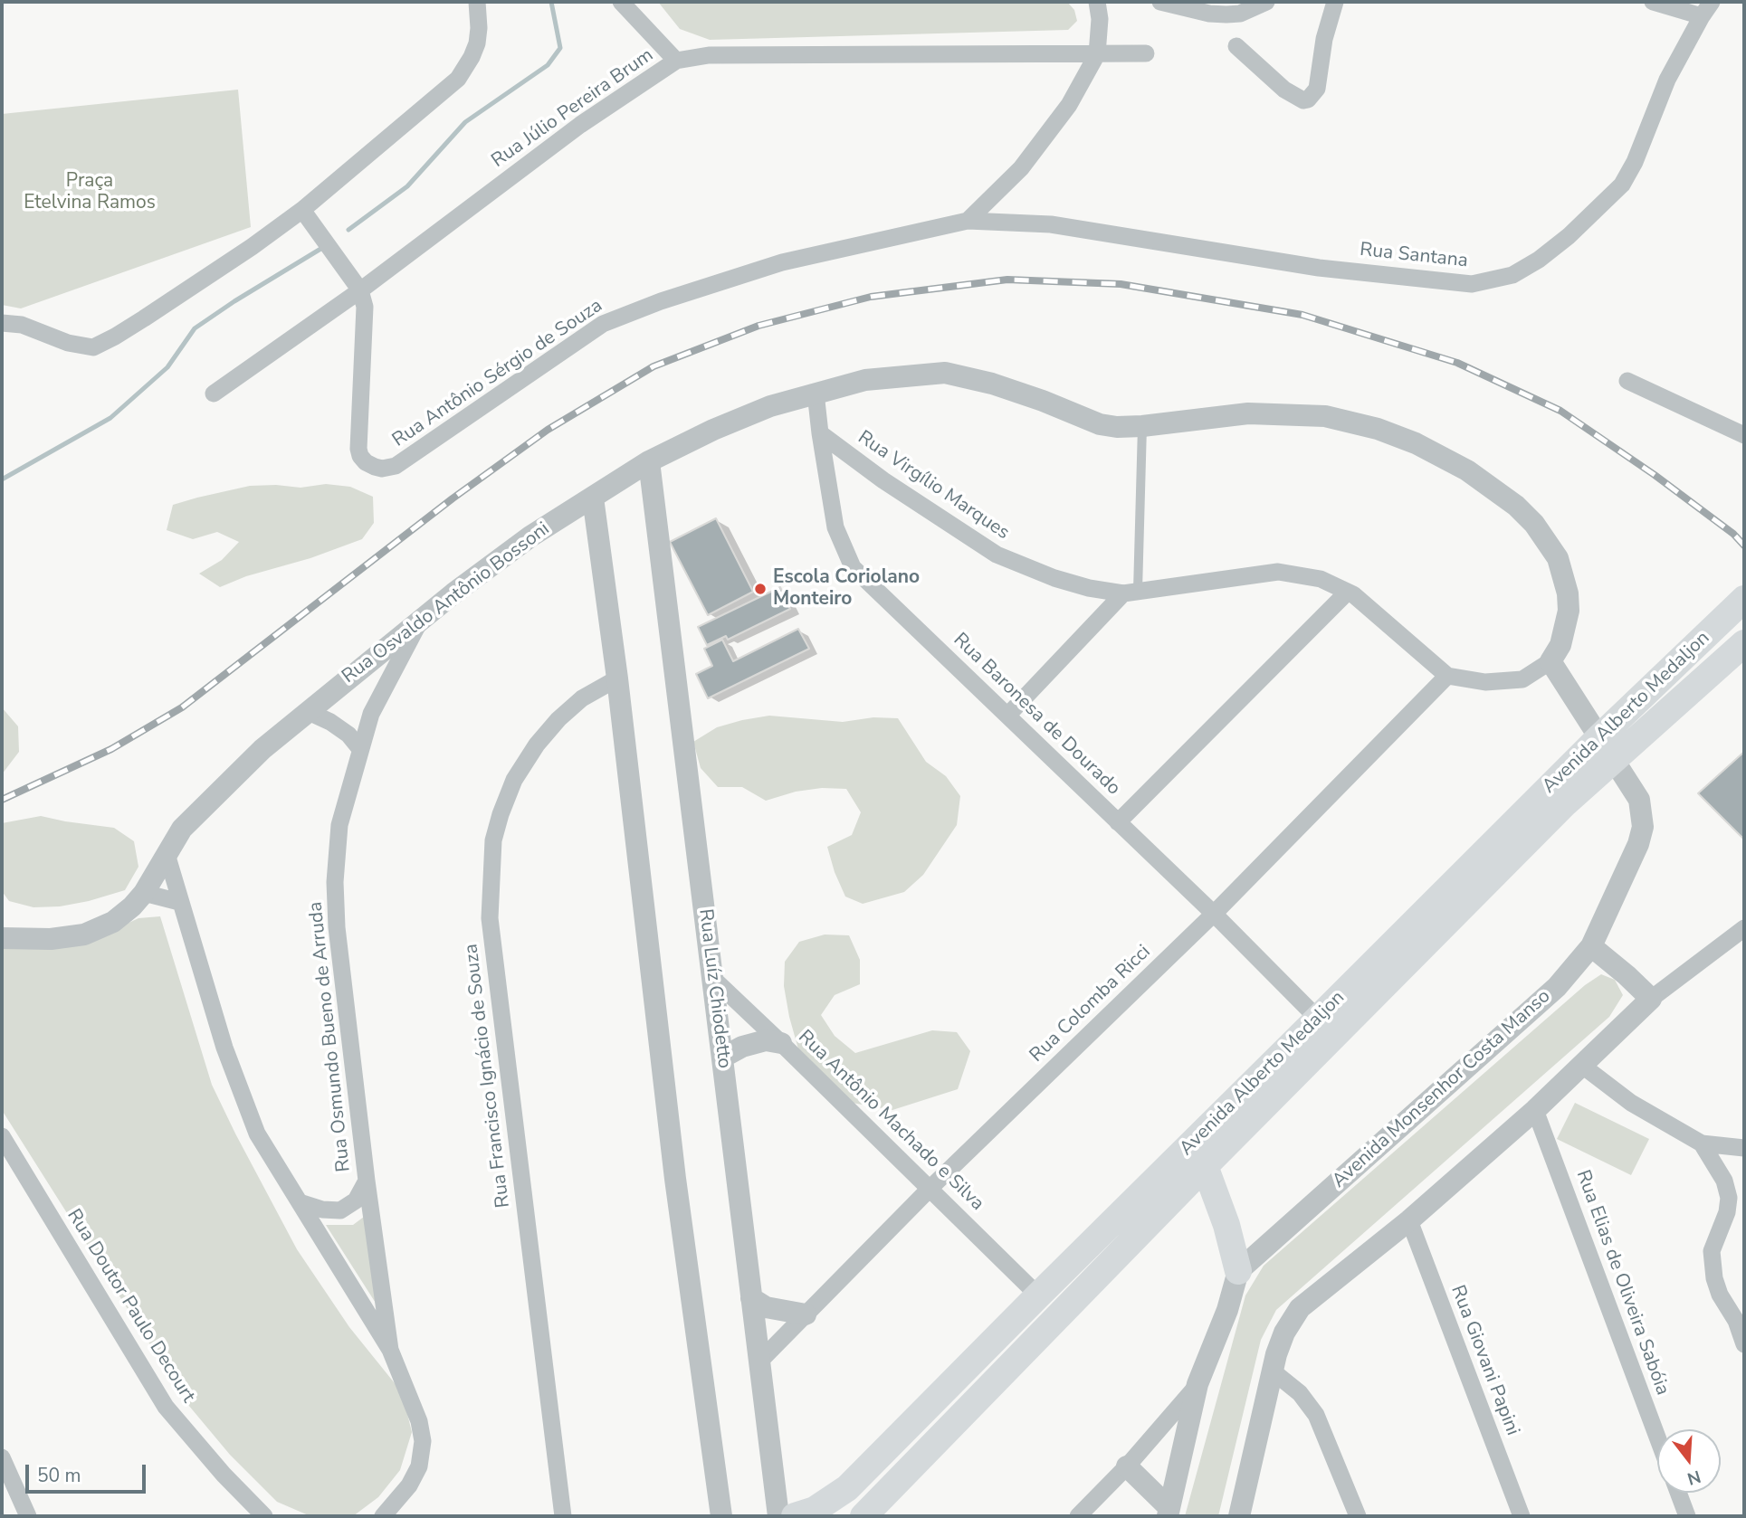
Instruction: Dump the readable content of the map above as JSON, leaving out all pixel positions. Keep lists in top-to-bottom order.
{
  "streets": {
    "main road": ["Avenida Alberto Medaljon"],
    "street": [
      "Rua Júlio Pereira Brum",
      "Rua Santana",
      "Rua Antônio Sérgio de Souza",
      "Rua Virgílio Marques",
      "Rua Osvaldo Antônio Bossoni",
      "Rua Baronesa de Dourado",
      "Rua Luíz Chiodetto",
      "Rua Colomba Ricci",
      "Rua Osmundo Bueno de Arruda",
      "Rua Francisco Ignácio de Souza",
      "Avenida Monsenhor Costa Manso",
      "Rua Antônio Machado e Silva",
      "Rua Elias de Oliveira Sabóia",
      "Rua Doutor Paulo Decourt",
      "Rua Giovani Papini"
    ]
  },
  "crossings": [
    ["Rua Júlio Pereira Brum", "Rua Antônio Sérgio de Souza"],
    ["Rua Santana", "Rua Antônio Sérgio de Souza"],
    ["Rua Virgílio Marques", "Rua Baronesa de Dourado"],
    ["Rua Virgílio Marques", "Rua Colomba Ricci"],
    ["Rua Osvaldo Antônio Bossoni", "Rua Baronesa de Dourado"],
    ["Rua Osvaldo Antônio Bossoni", "Rua Luíz Chiodetto"],
    ["Rua Osvaldo Antônio Bossoni", "Rua Osmundo Bueno de Arruda"],
    ["Rua Osvaldo Antônio Bossoni", "Avenida Monsenhor Costa Manso"],
    ["Avenida Alberto Medaljon", "Rua Baronesa de Dourado"],
    ["Avenida Alberto Medaljon", "Avenida Monsenhor Costa Manso"],
    ["Avenida Alberto Medaljon", "Rua Antônio Machado e Silva"],
    ["Rua Baronesa de Dourado", "Rua Colomba Ricci"],
    ["Rua Luíz Chiodetto", "Rua Colomba Ricci"],
    ["Rua Luíz Chiodetto", "Rua Antônio Machado e Silva"],
    ["Rua Colomba Ricci", "Rua Antônio Machado e Silva"]
  ],
  "parks": ["Praça Etelvina Ramos"],
  "places": ["Escola Coriolano Monteiro"],
  "scale_bar": "50 m",
  "north": "bottom"
}
